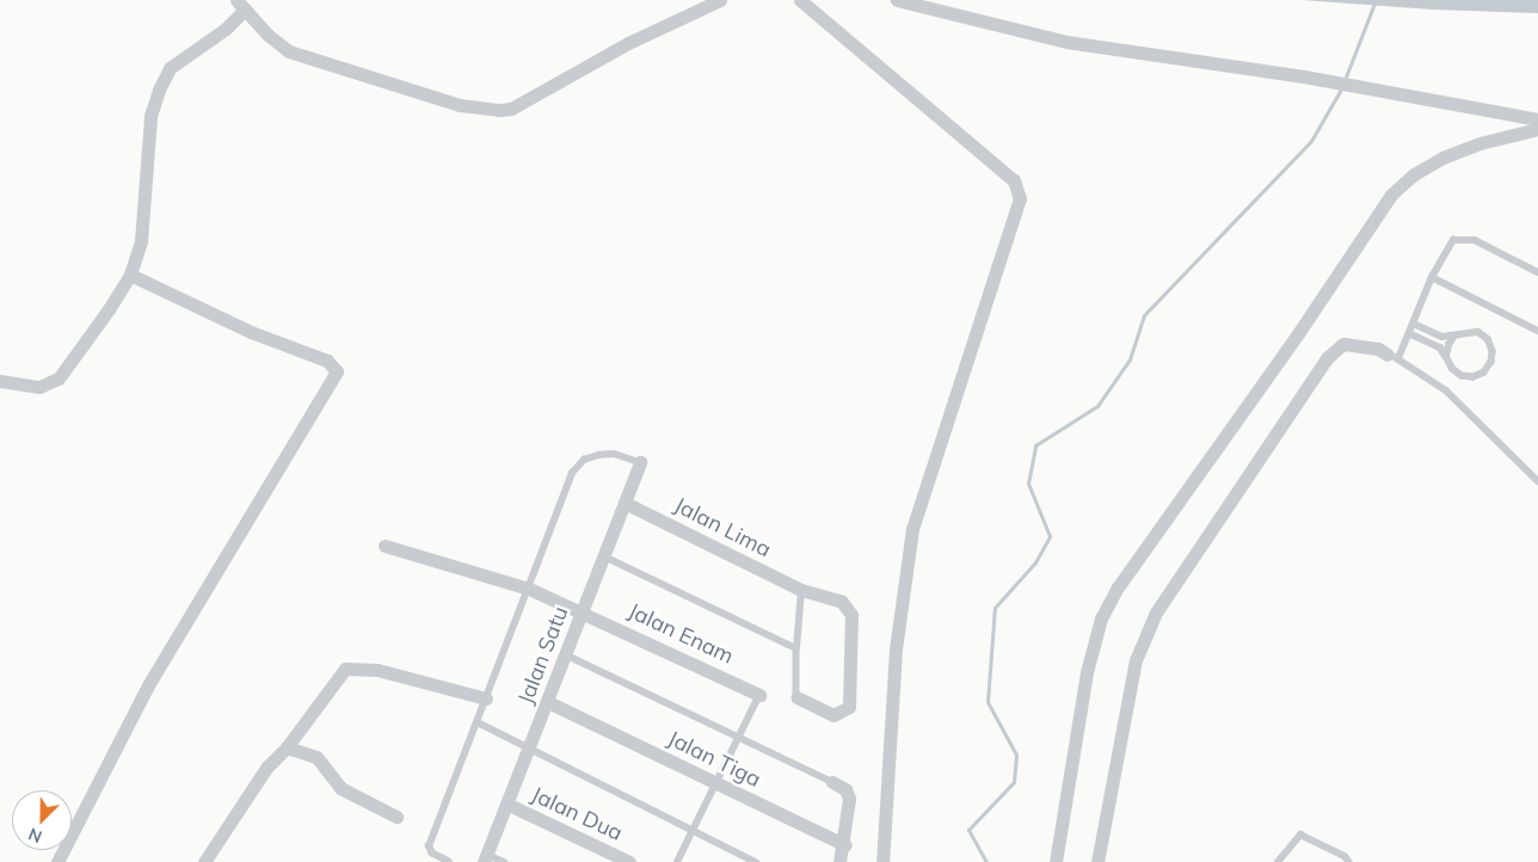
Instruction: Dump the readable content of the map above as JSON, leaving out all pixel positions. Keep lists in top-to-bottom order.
{
  "streets": {
    "street": [
      "Jalan Lima",
      "Jalan Enam",
      "Jalan Satu",
      "Jalan Tiga",
      "Jalan Dua"
    ]
  },
  "crossings": [
    ["Jalan Lima", "Jalan Satu"],
    ["Jalan Enam", "Jalan Satu"],
    ["Jalan Satu", "Jalan Tiga"],
    ["Jalan Satu", "Jalan Dua"]
  ],
  "north": "bottom left"
}
